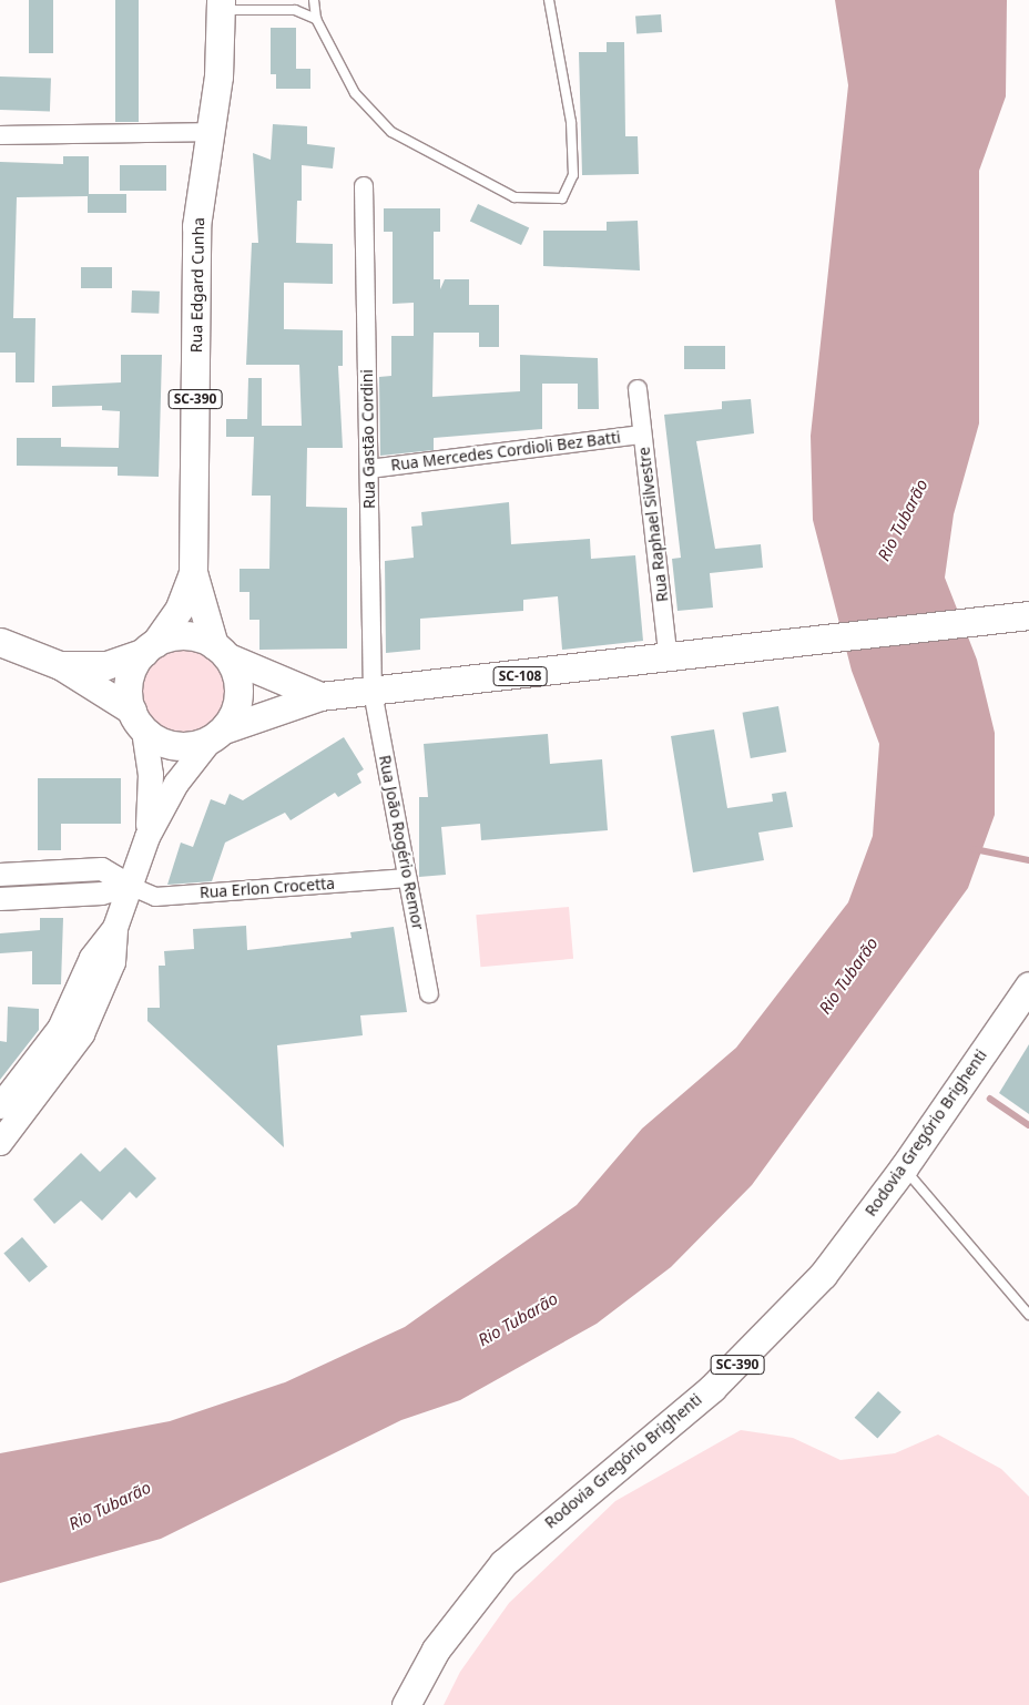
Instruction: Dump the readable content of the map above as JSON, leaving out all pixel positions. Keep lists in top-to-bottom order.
{
  "streets": {
    "main road": [
      "Rua Edgard Cunha",
      "SC-390",
      "SC-108",
      "Rodovia Gregório Brighenti"
    ],
    "street": [
      "Rua Gastão Cordini",
      "Rua Mercedes Cordioli Bez Batti",
      "Rua Raphael Silvestre",
      "Rua João Rogério Remor",
      "Rua Erlon Crocetta"
    ]
  },
  "crossings": [
    ["Rua Edgard Cunha", "SC-108"],
    ["Rua Gastão Cordini", "Rua Mercedes Cordioli Bez Batti"],
    ["Rua Gastão Cordini", "SC-108"],
    ["Rua Gastão Cordini", "Rua João Rogério Remor"],
    ["Rua Mercedes Cordioli Bez Batti", "Rua Raphael Silvestre"],
    ["Rua Raphael Silvestre", "SC-108"],
    ["SC-108", "Rua João Rogério Remor"],
    ["Rua João Rogério Remor", "Rua Erlon Crocetta"]
  ],
  "water": ["Rio Tubarão"]
}
